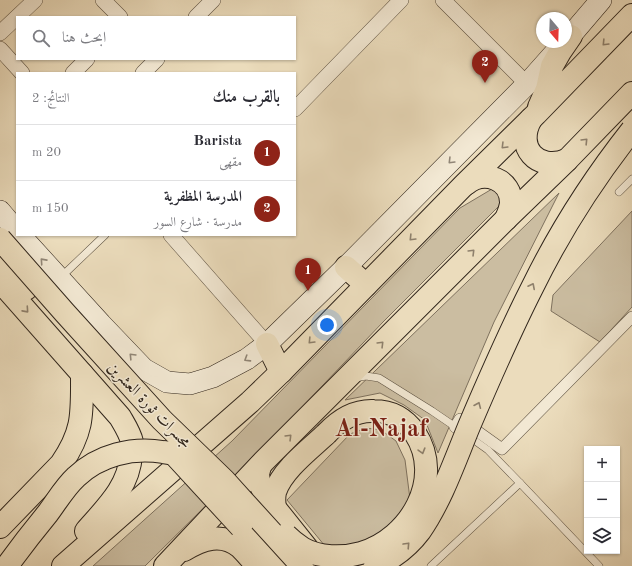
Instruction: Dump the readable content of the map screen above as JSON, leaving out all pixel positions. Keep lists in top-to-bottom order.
{
  "streets": {
    "highway": ["مجسرات ثورة العشرين"]
  },
  "districts": ["Al-Najaf"],
  "north": "bottom",
  "page": {
    "search": "ابحث هنا",
    "pins": ["2", "1"],
    "heading": ["بالقرب منك", "النتائج: 2"],
    "list": [
      {
        "mark": "1",
        "name": "Barista",
        "note": "مقهى",
        "value": "20 m"
      },
      {
        "mark": "2",
        "name": "المدرسة المظفرية",
        "note": "مدرسة · شارع السور",
        "value": "150 m"
      }
    ],
    "map_buttons": ["+", "−"]
  }
}
